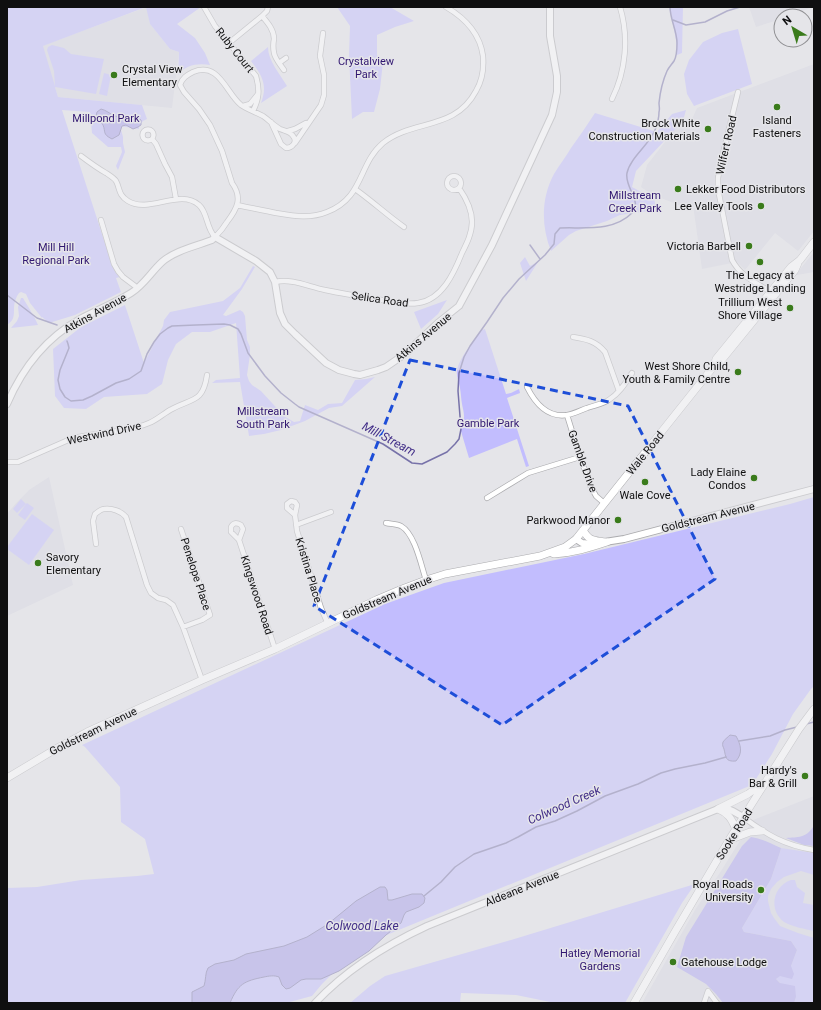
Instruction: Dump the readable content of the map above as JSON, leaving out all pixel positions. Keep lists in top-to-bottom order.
{
  "streets": {
    "main road": ["Wale Road", "Goldstream Avenue", "Sooke Road"],
    "street": [
      "Ruby Court",
      "Wilfert Road",
      "Selica Road",
      "Atkins Avenue",
      "Westwind Drive",
      "Gamble Drive",
      "Kristina Place",
      "Penelope Place",
      "Kingswood Road",
      "Aldeane Avenue"
    ]
  },
  "crossings": [
    ["Wilfert Road", "Wale Road"],
    ["Selica Road", "Atkins Avenue"],
    ["Wale Road", "Gamble Drive"],
    ["Wale Road", "Goldstream Avenue"],
    ["Goldstream Avenue", "Kristina Place"],
    ["Goldstream Avenue", "Kingswood Road"]
  ],
  "water": ["Mill Stream", "Colwood Creek", "Colwood Lake"],
  "parks": [
    "Crystalview Park",
    "Millpond Park",
    "Millstream Creek Park",
    "Mill Hill Regional Park",
    "Millstream South Park",
    "Gamble Park",
    "Hatley Memorial Gardens"
  ],
  "places": [
    "Crystal View Elementary",
    "Island Fasteners",
    "Brock White Construction Materials",
    "Lekker Food Distributors",
    "Lee Valley Tools",
    "Victoria Barbell",
    "The Legacy at Westridge Landing",
    "Trillium West Shore Village",
    "West Shore Child, Youth & Family Centre",
    "Lady Elaine Condos",
    "Wale Cove",
    "Parkwood Manor",
    "Savory Elementary",
    "Hardy's Bar & Grill",
    "Royal Roads University",
    "Gatehouse Lodge"
  ],
  "north": "top left"
}
